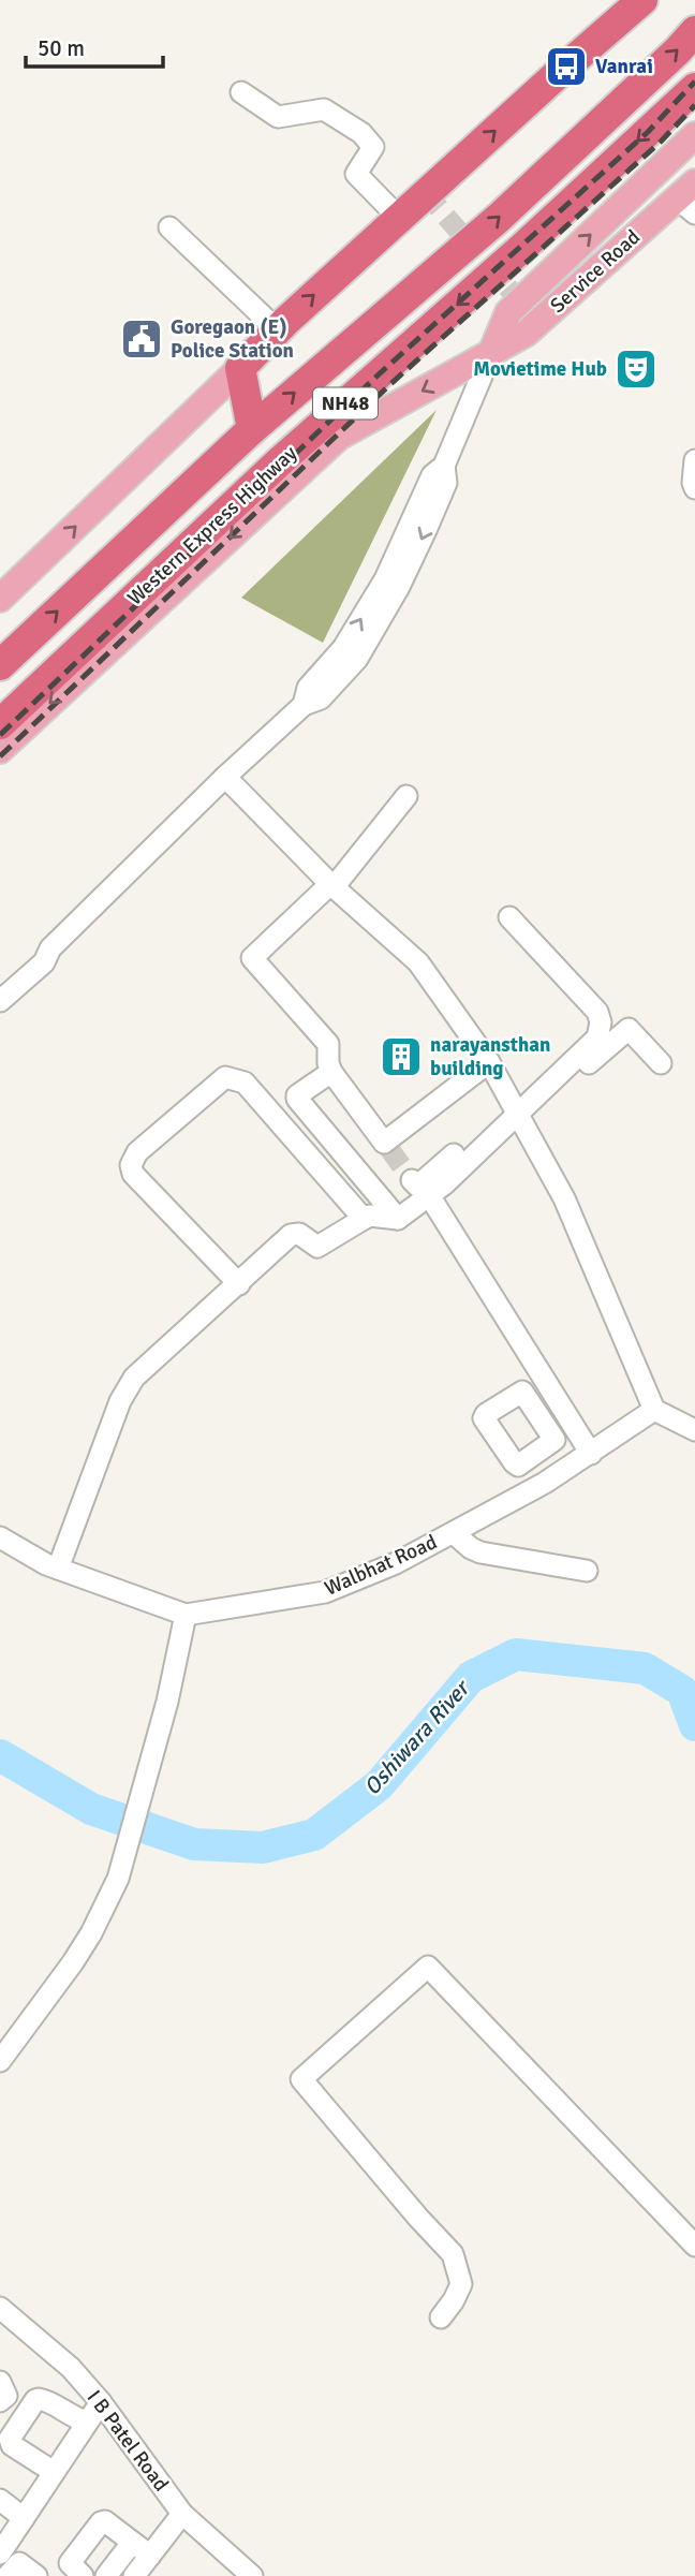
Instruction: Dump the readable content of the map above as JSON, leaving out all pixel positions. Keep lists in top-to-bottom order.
{
  "streets": {
    "highway": ["NH48", "Western Express Highway"],
    "main road": ["Service Road"],
    "street": ["Walbhat Road", "I B Patel Road"]
  },
  "water": ["Oshiwara River"],
  "places": {
    "bus stop": ["Vanrai"],
    "public building": ["Goregaon (E) Police Station"],
    "theatre": ["Movietime Hub"],
    "building": ["narayansthan building"]
  },
  "scale_bar": "50 m"
}
